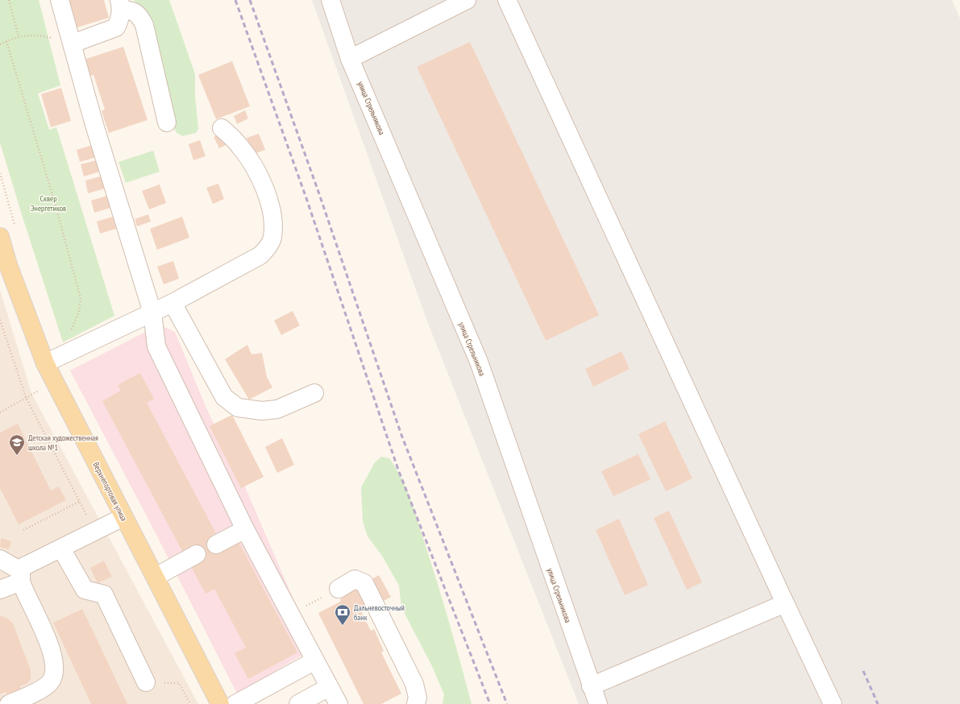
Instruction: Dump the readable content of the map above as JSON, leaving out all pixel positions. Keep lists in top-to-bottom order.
{
  "streets": {
    "main road": ["Верхнепортовая улица"],
    "street": ["улица Стрельникова"]
  },
  "parks": ["Сквер Энергетиков"],
  "places": {
    "school or university": ["Детская художественная школа №1"],
    "bank": ["Дальневосточный банк"]
  }
}
